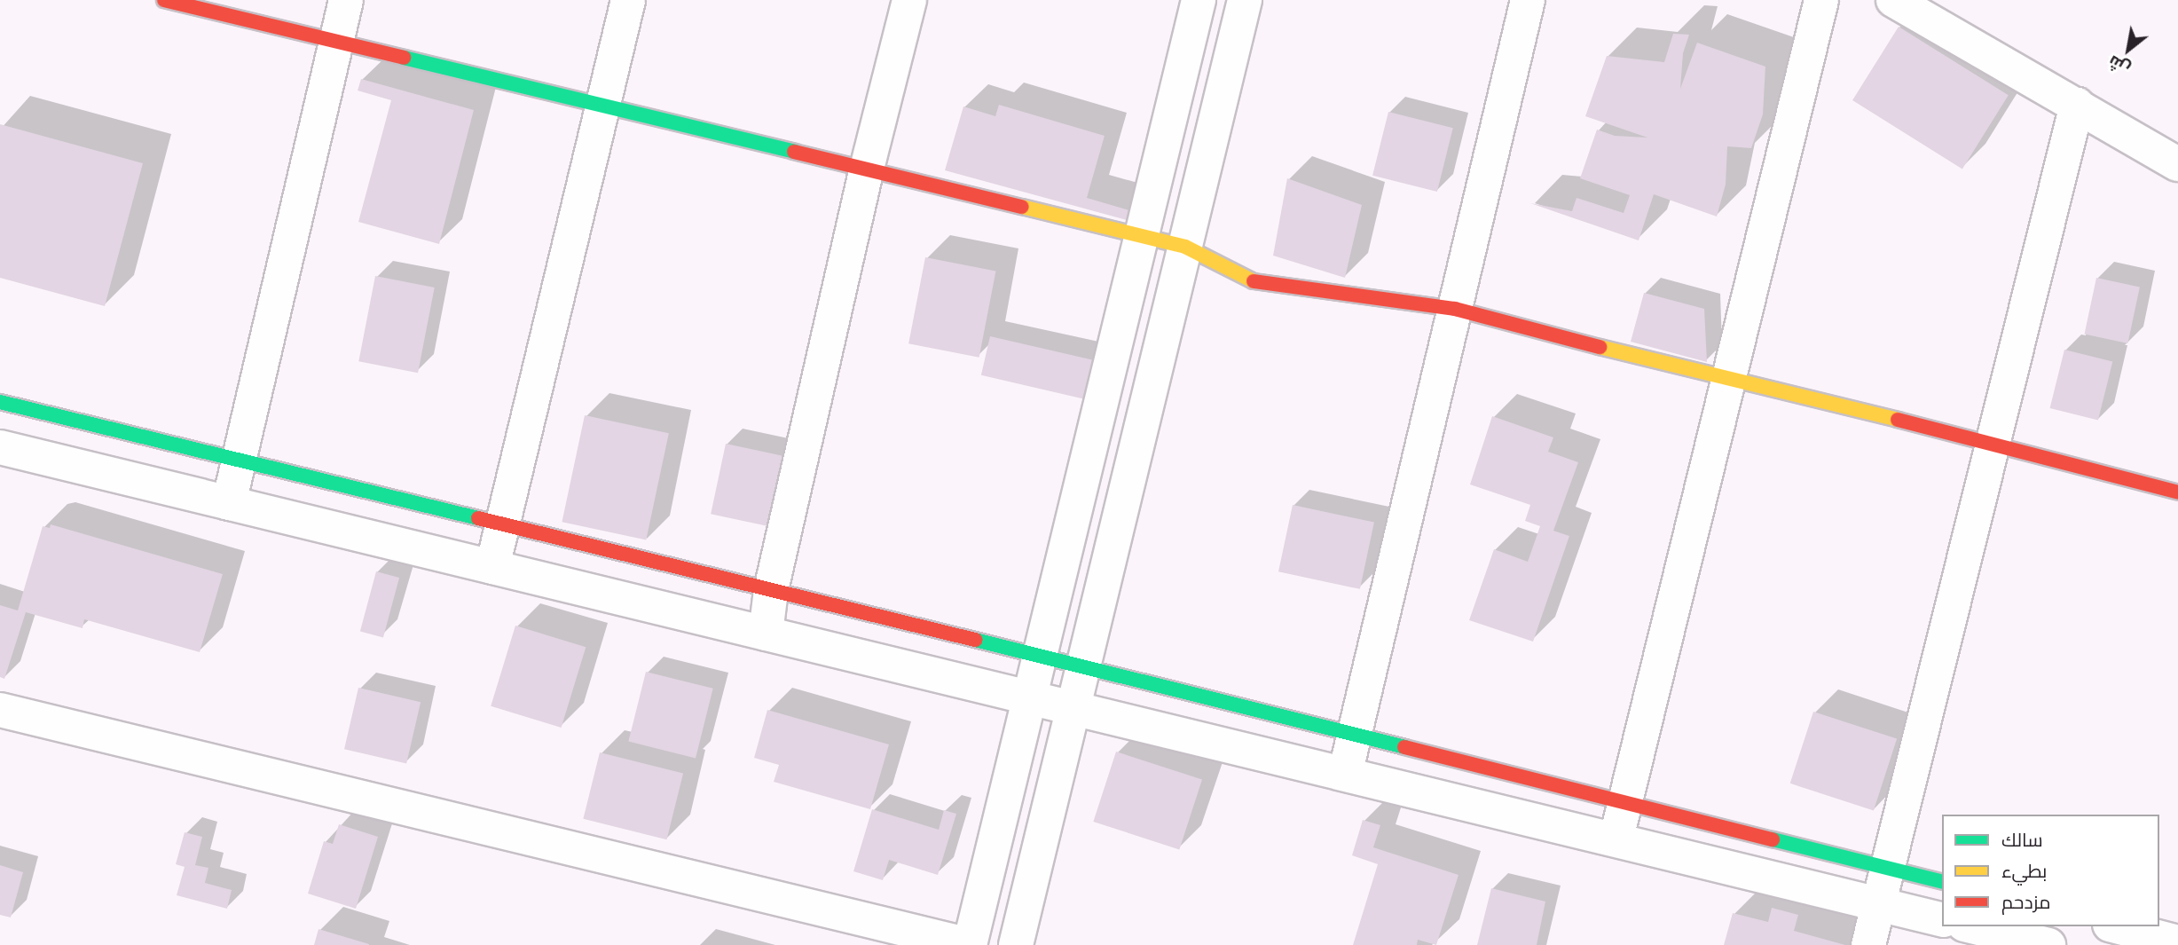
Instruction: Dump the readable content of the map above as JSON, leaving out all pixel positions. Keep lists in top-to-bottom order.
{
  "legend": ["سالك", "بطيء", "مزدحم"],
  "north": "bottom left"
}
